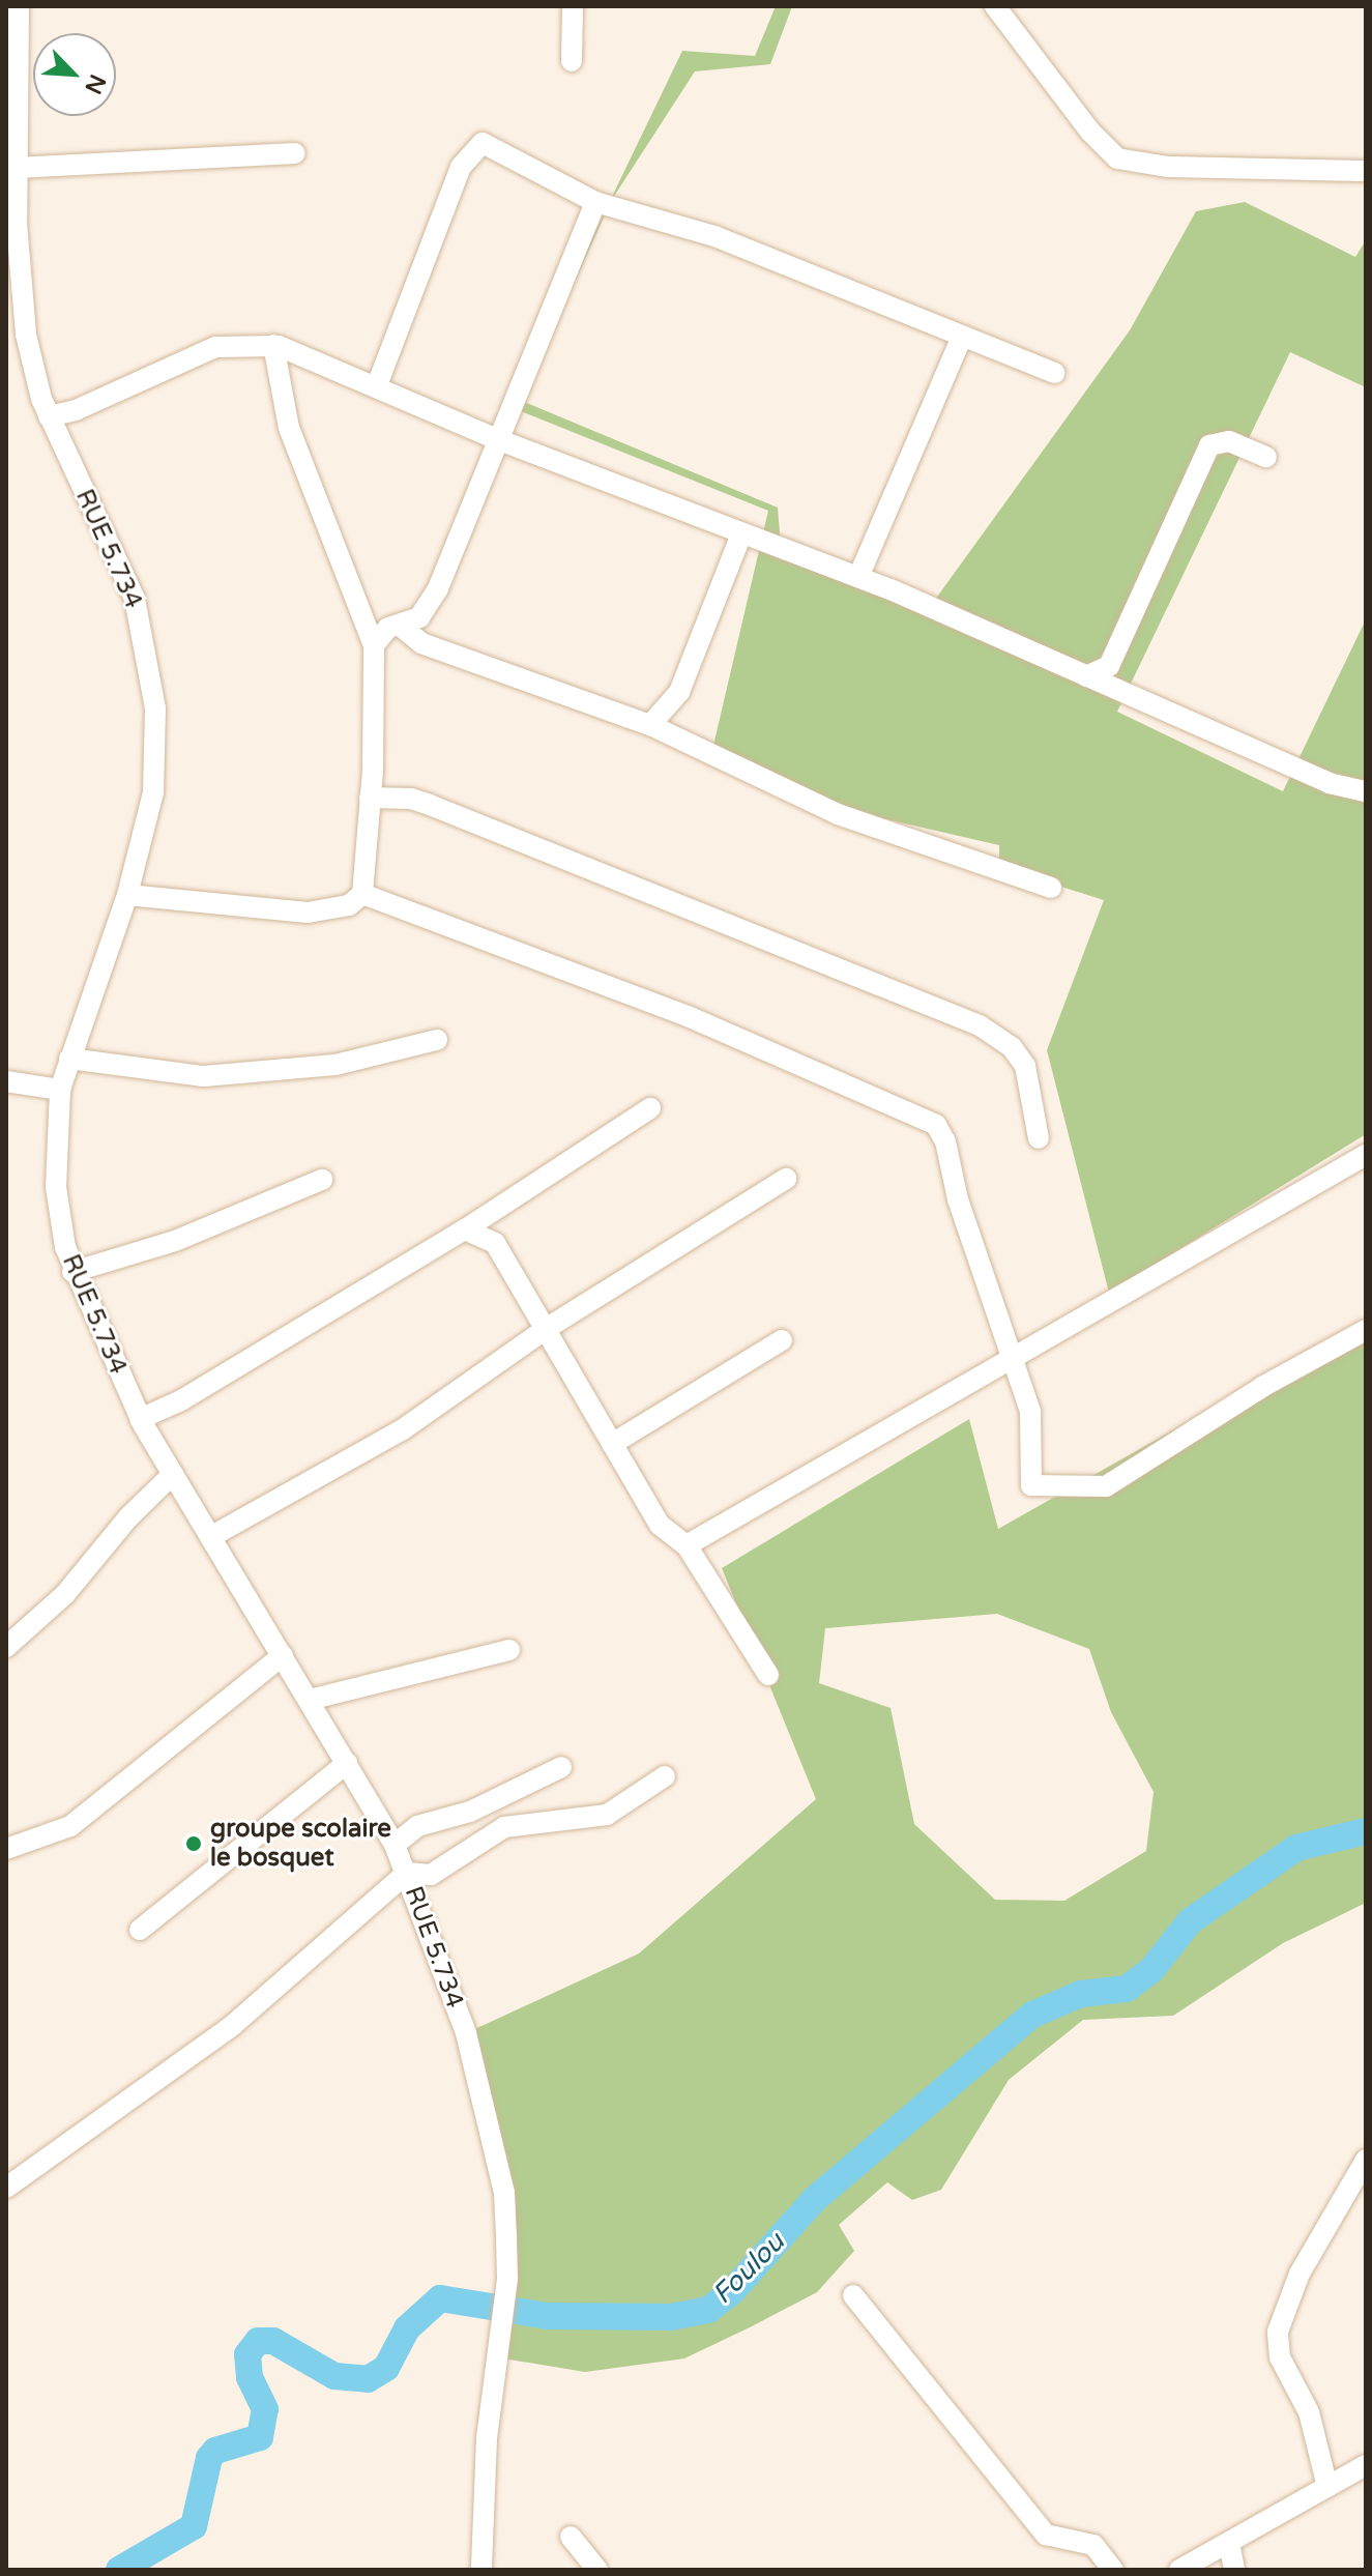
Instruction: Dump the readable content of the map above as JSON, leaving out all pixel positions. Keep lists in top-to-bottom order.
{
  "streets": {
    "street": ["RUE 5.734"]
  },
  "water": ["Foulou"],
  "places": ["groupe scolaire le bosquet"],
  "north": "bottom right"
}
